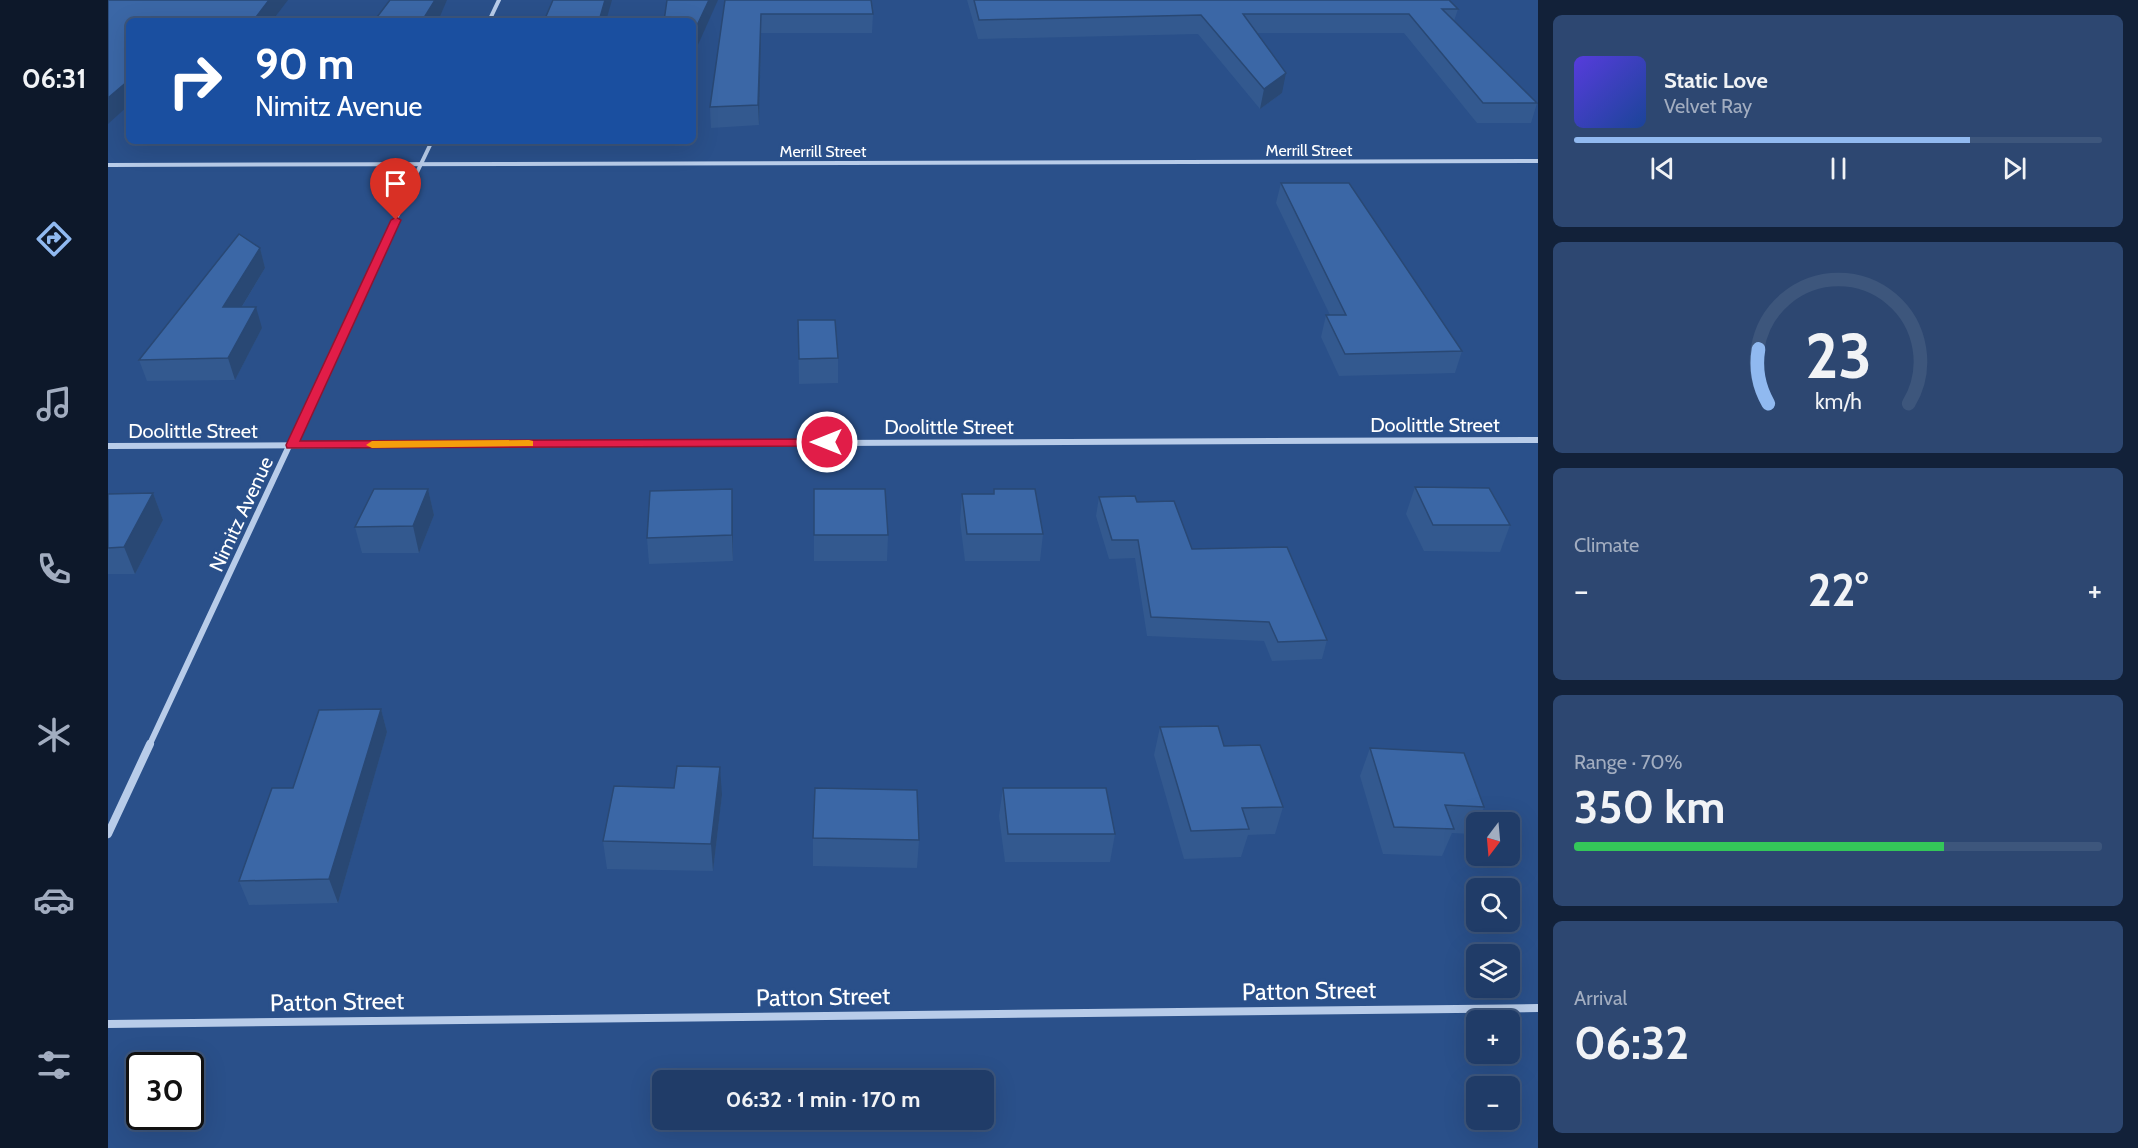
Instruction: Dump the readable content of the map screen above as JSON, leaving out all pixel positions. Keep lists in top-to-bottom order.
{
  "streets": {
    "street": [
      "Merrill Street",
      "Doolittle Street",
      "Nimitz Avenue",
      "Patton Street"
    ]
  },
  "crossings": [
    ["Merrill Street", "Nimitz Avenue"],
    ["Doolittle Street", "Nimitz Avenue"]
  ],
  "north": "bottom",
  "page": {
    "tabs": "06:31",
    "turn": ["90 m", "Nimitz Avenue"],
    "song": ["Static Love", "Velvet Ray"],
    "tile": [
      "Climate",
      ["Range · 70%", "350 km"],
      ["Arrival", "06:32"]
    ],
    "heat": ["−", "22°", "+"],
    "map_buttons": ["+", "−"],
    "limit": "30",
    "trip": "06:32 · 1 min · 170 m",
    "gauge": ["23", "km/h"]
  }
}
